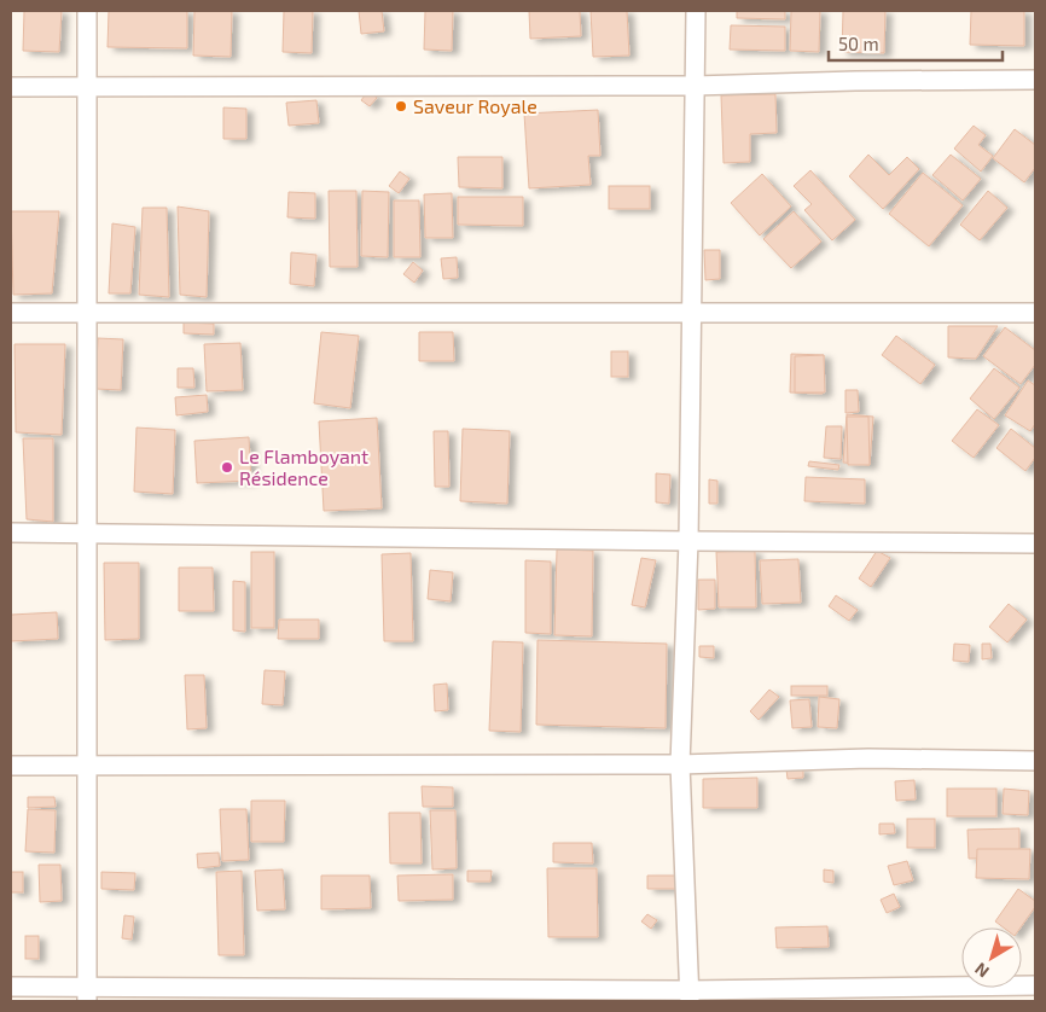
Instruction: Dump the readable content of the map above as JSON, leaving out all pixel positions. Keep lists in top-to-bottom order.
{
  "places": ["Saveur Royale", "Le Flamboyant Résidence"],
  "scale_bar": "50 m",
  "north": "bottom left"
}
